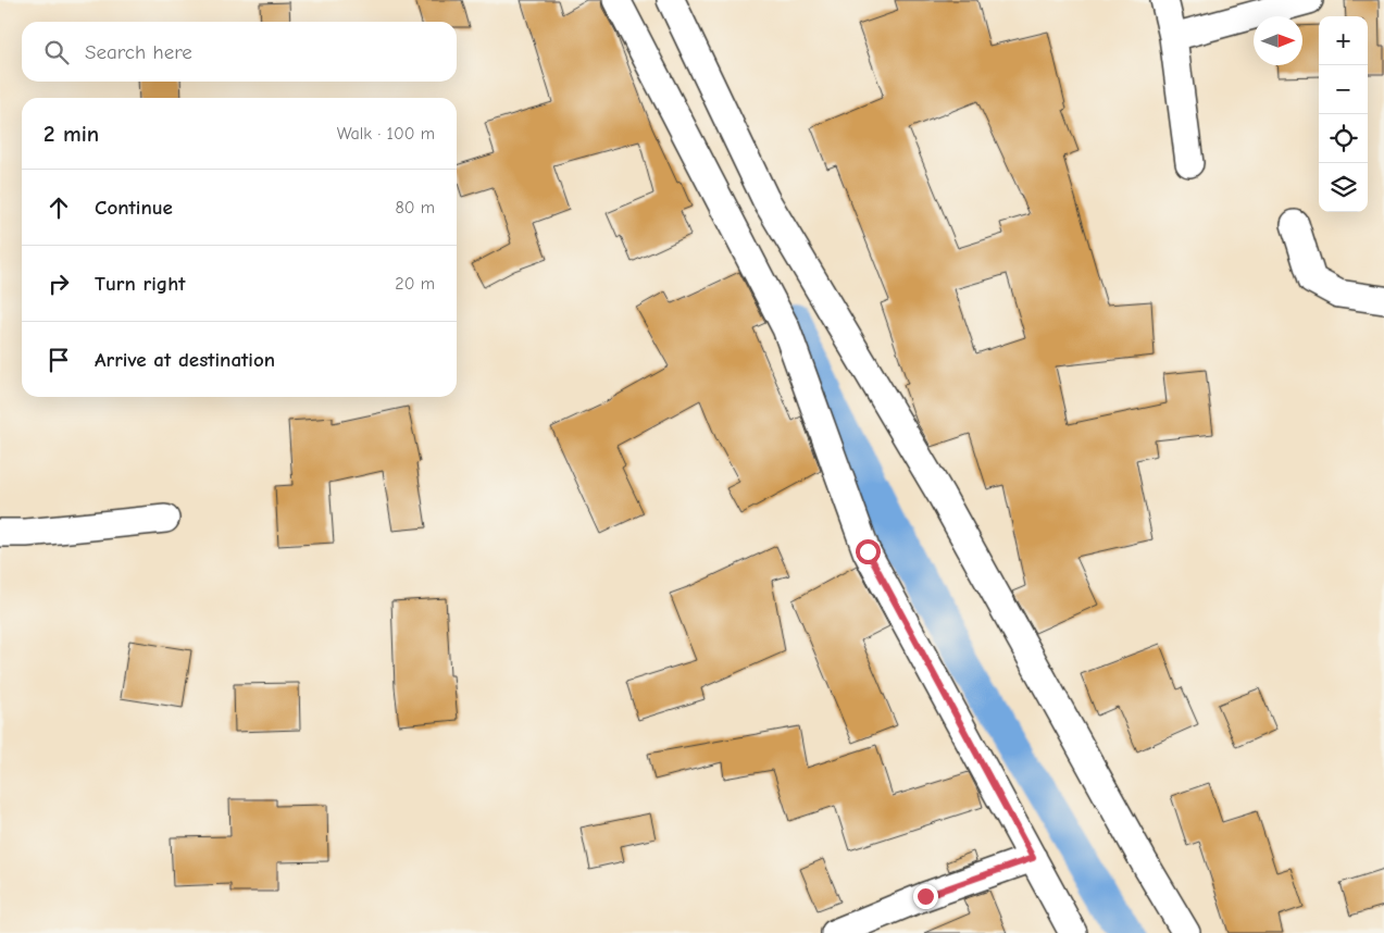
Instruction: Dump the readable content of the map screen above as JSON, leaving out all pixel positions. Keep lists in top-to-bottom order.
{
  "north": "right",
  "page": {
    "map_buttons": ["+", "−"],
    "search": "Search here",
    "heading": ["2 min", "Walk · 100 m"],
    "list": [
      ["Continue", "80 m"],
      ["Turn right", "20 m"],
      "Arrive at destination"
    ]
  }
}
